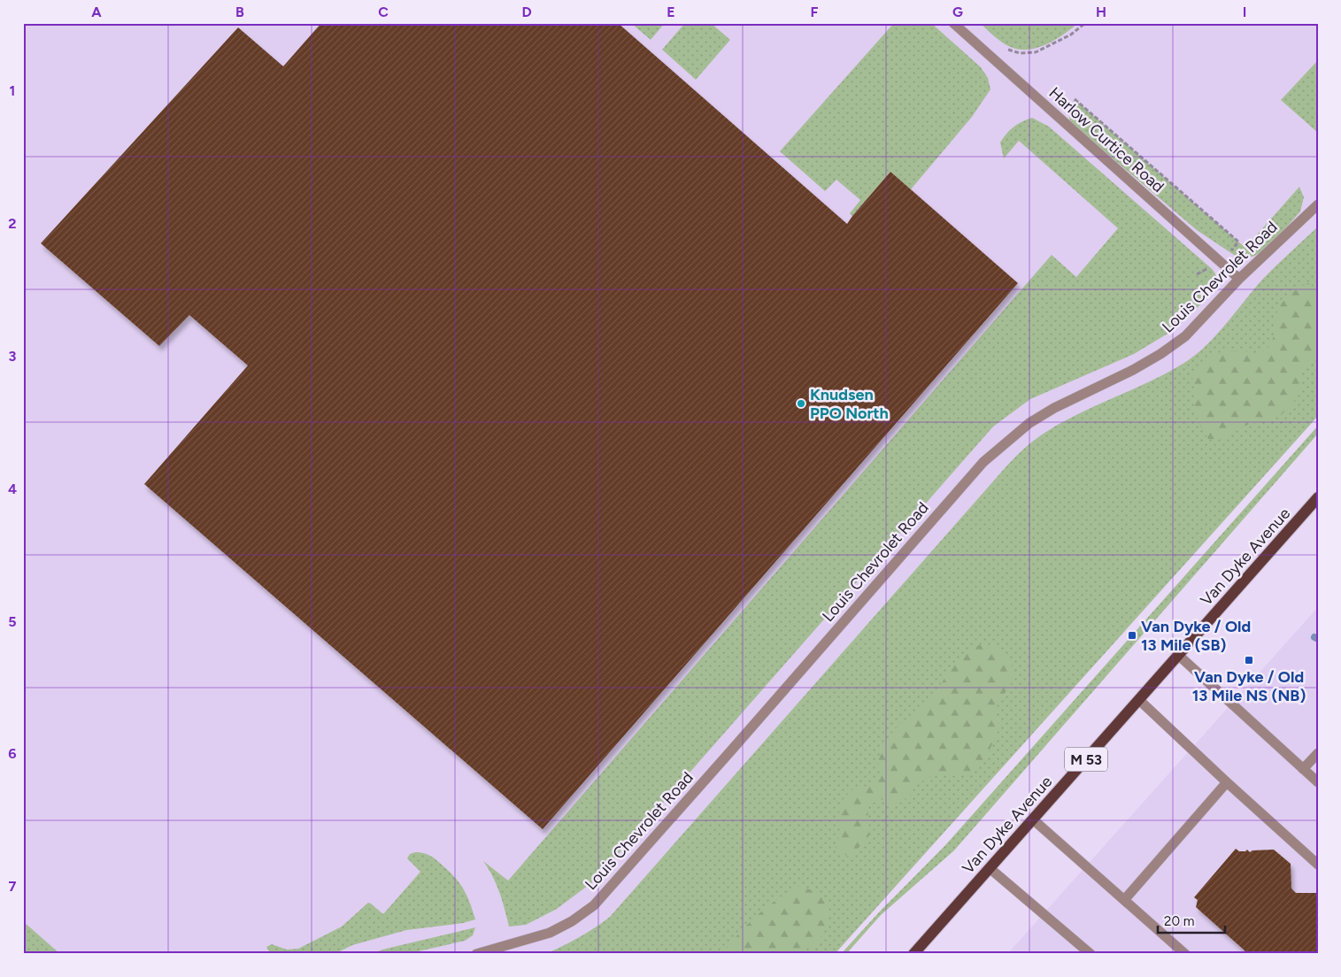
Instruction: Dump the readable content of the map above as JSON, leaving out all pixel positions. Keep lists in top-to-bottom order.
{
  "streets": {
    "main road": ["Van Dyke Avenue", "M 53"],
    "lane": ["Harlow Curtice Road", "Louis Chevrolet Road"]
  },
  "crossings": [
    ["Harlow Curtice Road", "Louis Chevrolet Road"]
  ],
  "places": {
    "other": ["Knudsen PPO North"],
    "transit": ["Van Dyke / Old 13 Mile (SB)", "Van Dyke / Old 13 Mile NS (NB)"]
  },
  "scale_bar": "20 m",
  "grid": {
    "columns": [
      "A",
      "B",
      "C",
      "D",
      "E",
      "F",
      "G",
      "H",
      "I"
    ],
    "rows": [
      "1",
      "2",
      "3",
      "4",
      "5",
      "6",
      "7"
    ]
  }
}
